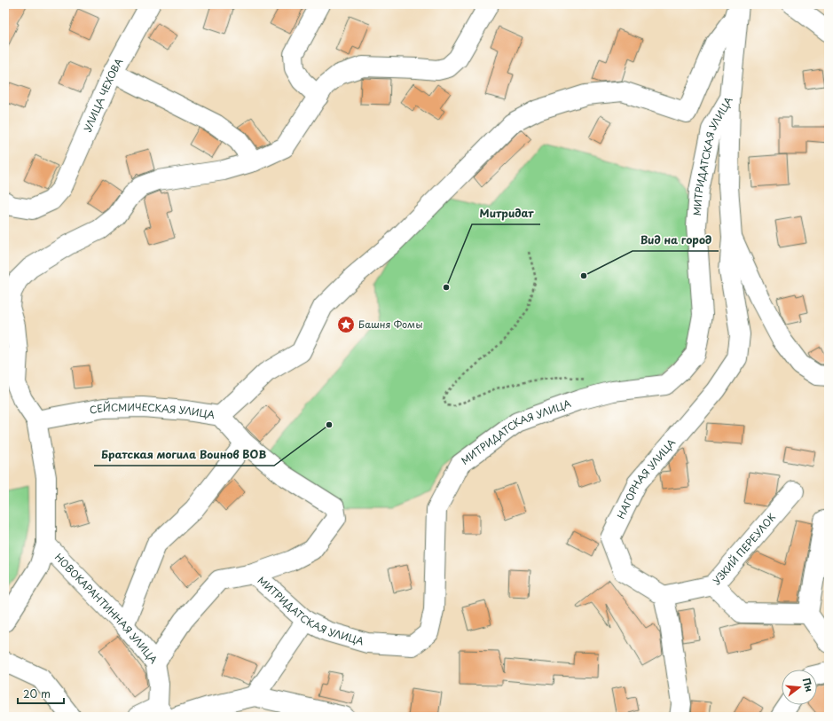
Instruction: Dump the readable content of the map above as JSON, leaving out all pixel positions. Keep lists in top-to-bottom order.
{
  "streets": {
    "street": [
      "УЛИЦА ЧЕХОВА",
      "МИТРИДАТСКАЯ УЛИЦА",
      "СЕЙСМИЧЕСКАЯ УЛИЦА",
      "НАГОРНАЯ УЛИЦА",
      "УЗКИЙ ПЕРЕУЛОК",
      "НОВОКАРАНТИННАЯ УЛИЦА"
    ]
  },
  "crossings": [
    ["МИТРИДАТСКАЯ УЛИЦА", "СЕЙСМИЧЕСКАЯ УЛИЦА"],
    ["МИТРИДАТСКАЯ УЛИЦА", "НОВОКАРАНТИННАЯ УЛИЦА"],
    ["НАГОРНАЯ УЛИЦА", "УЗКИЙ ПЕРЕУЛОК"]
  ],
  "places": {
    "other": ["Вид на город", "Митридат", "Братская могила Воинов ВОВ"],
    "place": ["Башня Фомы"]
  },
  "scale_bar": "20 m",
  "north": "right"
}
